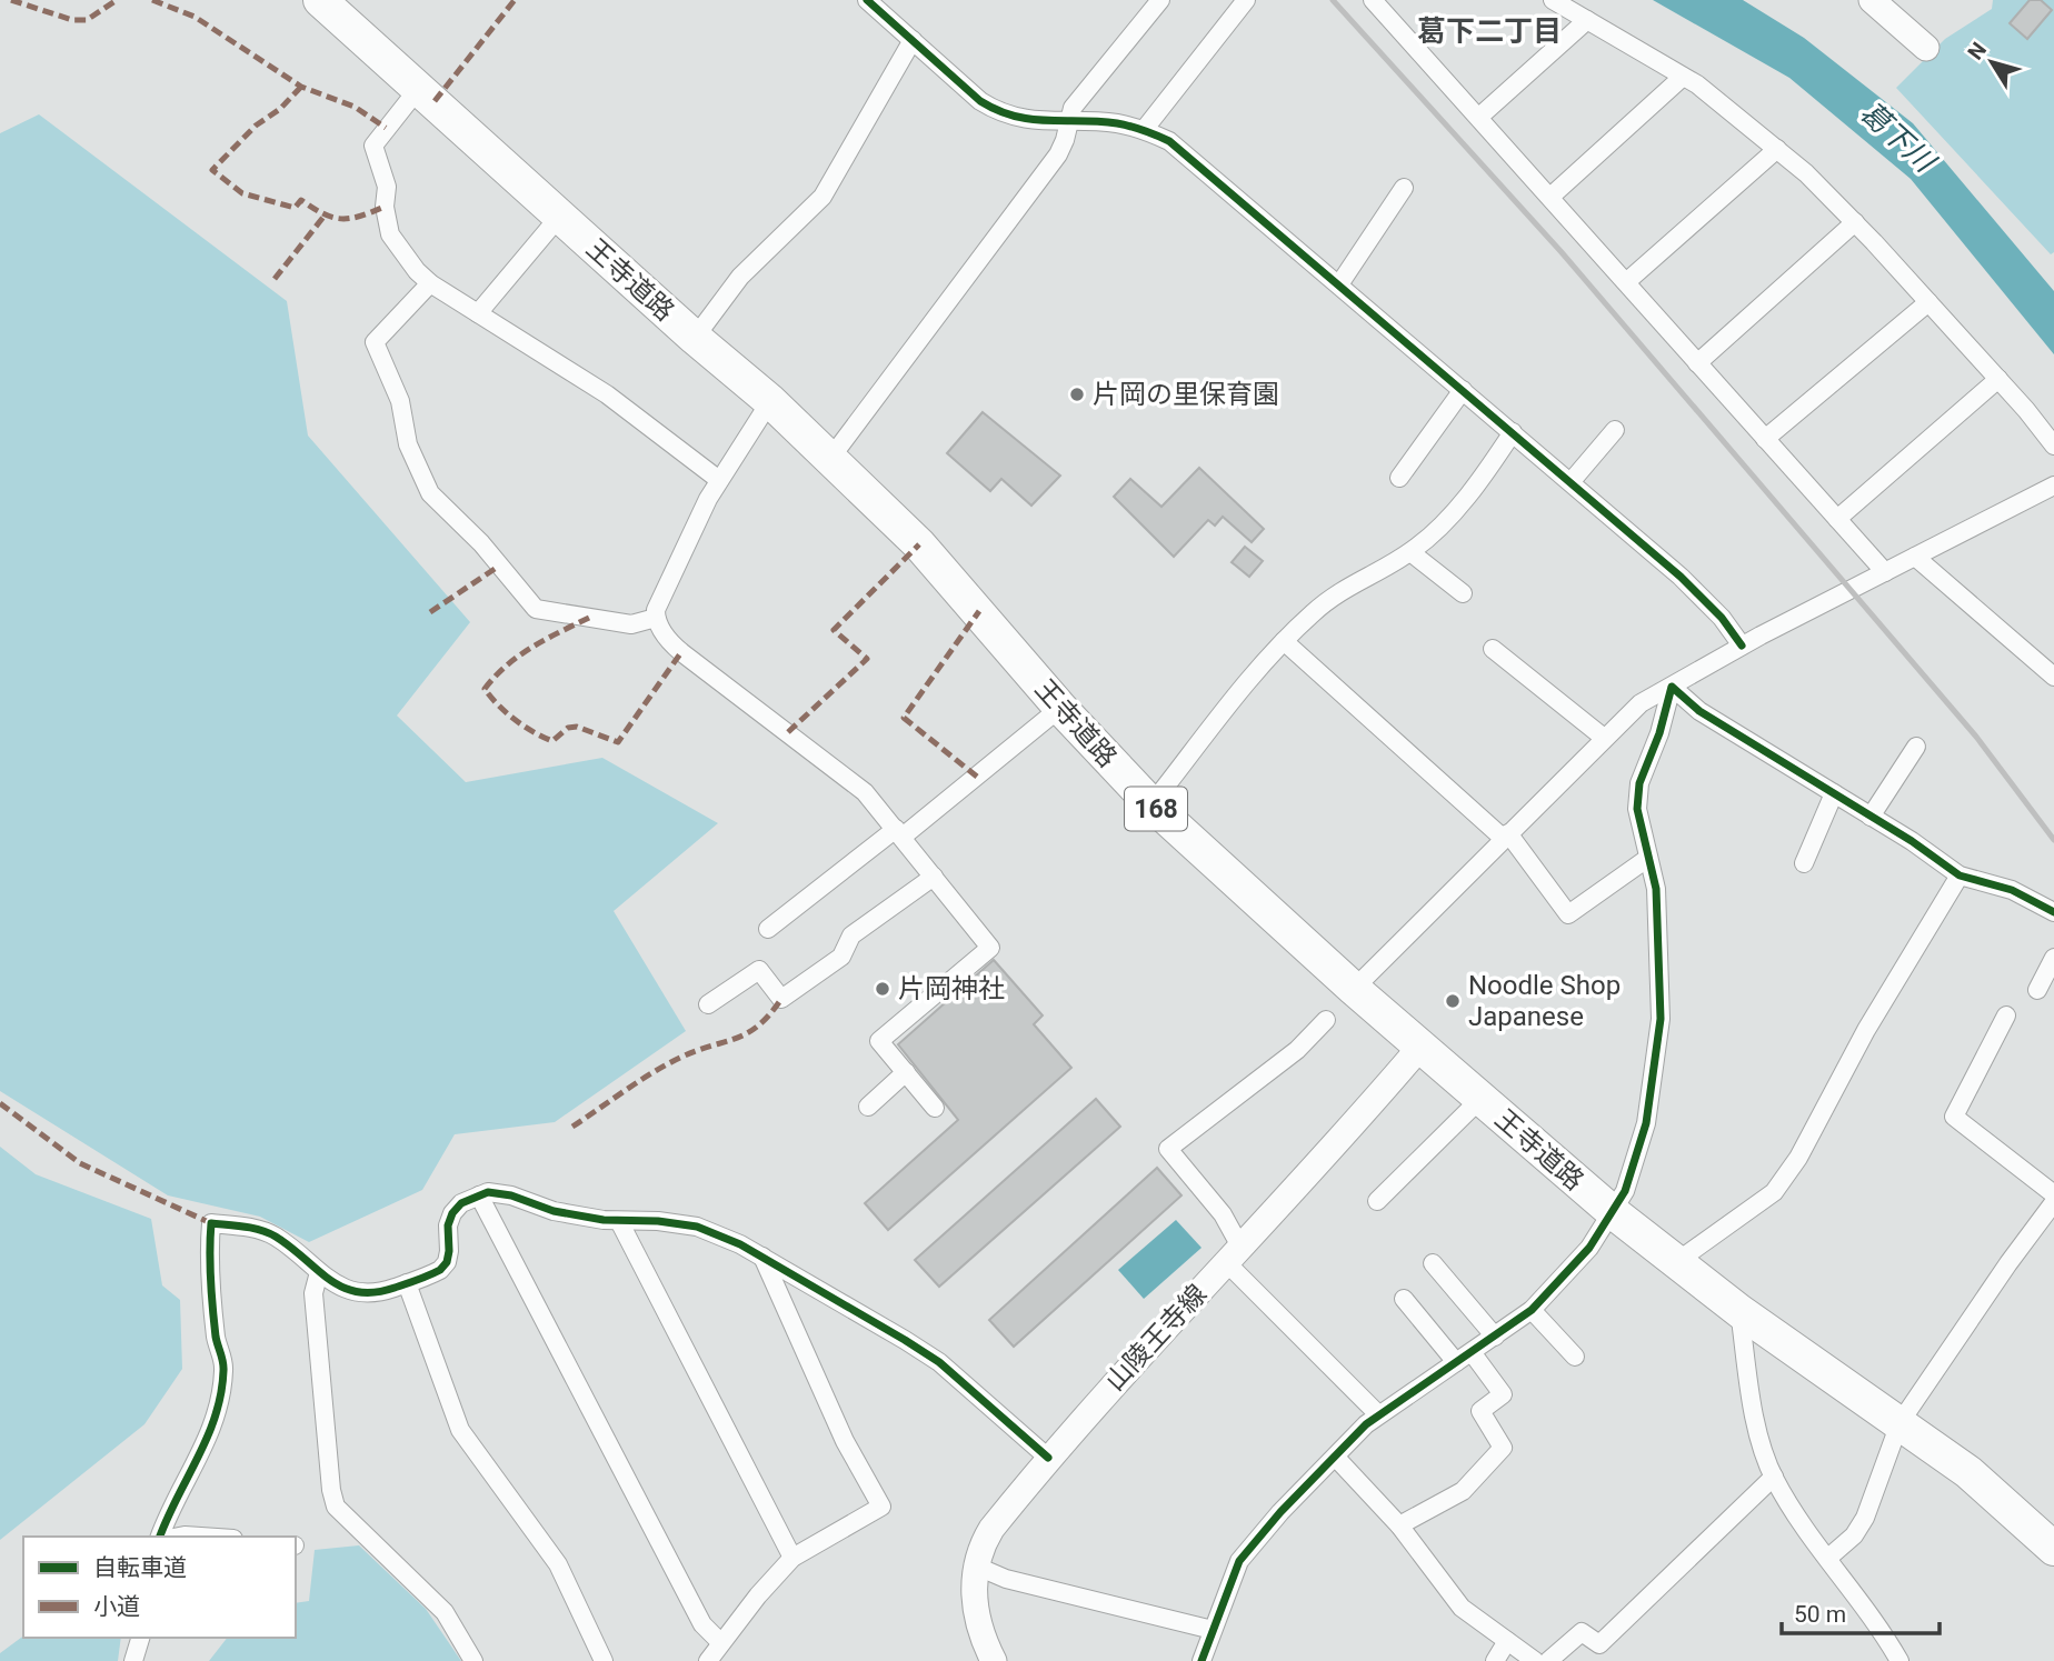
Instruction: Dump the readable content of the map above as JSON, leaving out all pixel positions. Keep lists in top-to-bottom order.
{
  "streets": {
    "highway": ["王寺道路", "168"],
    "main road": ["山陵王寺線"]
  },
  "crossings": [
    ["王寺道路", "山陵王寺線"]
  ],
  "districts": ["葛下二丁目"],
  "water": ["葛下川"],
  "places": ["片岡の里保育園", "片岡神社", "Noodle Shop Japanese"],
  "legend": ["自転車道", "小道"],
  "scale_bar": "50 m",
  "north": "top left"
}
